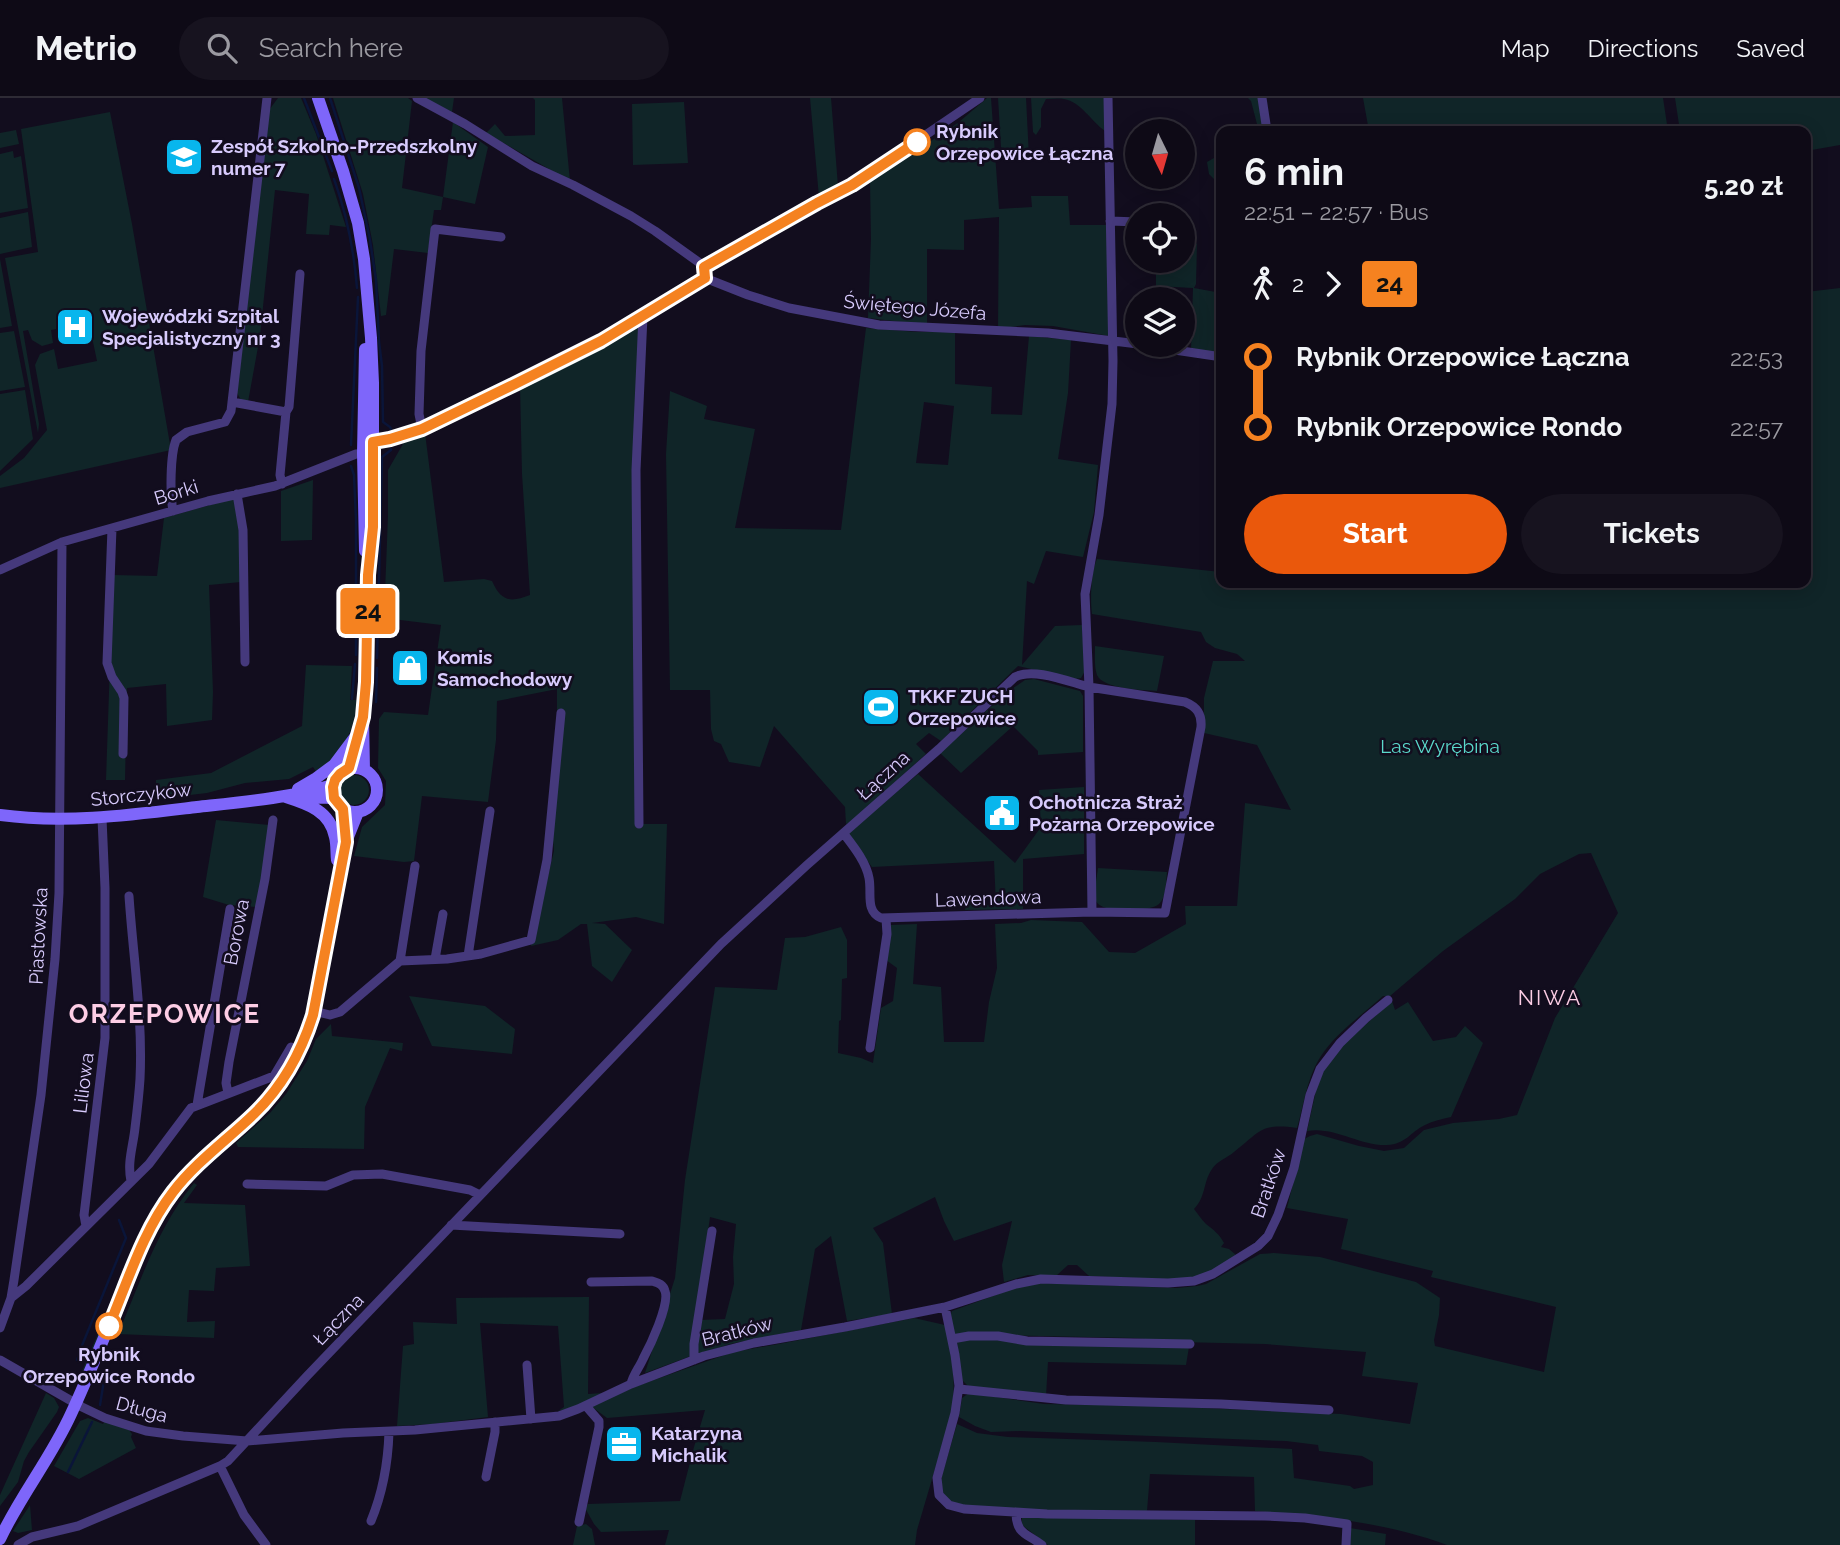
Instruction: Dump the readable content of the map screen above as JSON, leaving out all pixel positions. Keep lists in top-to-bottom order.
{
  "streets": {
    "main road": ["Storczyków"],
    "street": [
      "Świętego Józefa",
      "Borki",
      "Łączna",
      "Lawendowa",
      "Borowa",
      "Piastowska",
      "Liliowa",
      "Bratków",
      "Długa"
    ]
  },
  "crossings": [
    ["Świętego Józefa", "Borki"],
    ["Borki", "Piastowska"],
    ["Łączna", "Lawendowa"],
    ["Łączna", "Bratków"],
    ["Łączna", "Długa"],
    ["Storczyków", "Piastowska"],
    ["Storczyków", "Liliowa"],
    ["Bratków", "Długa"]
  ],
  "districts": ["NIWA", "ORZEPOWICE"],
  "parks": ["Las Wyrębina"],
  "places": {
    "other": ["Rybnik Orzepowice Łączna", "Rybnik Orzepowice Rondo"],
    "school or university": ["Zespół Szkolno-Przedszkolny numer 7"],
    "hospital": ["Wojewódzki Szpital Specjalistyczny nr 3"],
    "shop": ["Komis Samochodowy"],
    "sports": ["TKKF ZUCH Orzepowice"],
    "public building": ["Ochotnicza Straż Pożarna Orzepowice"],
    "office": ["Katarzyna Michalik"]
  },
  "lines": ["bus line 24"],
  "north": "bottom",
  "page": {
    "header": "Metrio",
    "search": "Search here",
    "nav": ["Map", "Directions", "Saved"],
    "on_map": "24",
    "heading": ["6 min", "22:51 – 22:57 · Bus", "5.20 zł"],
    "legs": ["2", "24"],
    "list": [
      {
        "name": "Rybnik Orzepowice Łączna",
        "value": "22:53"
      },
      {
        "name": "Rybnik Orzepowice Rondo",
        "value": "22:57"
      }
    ],
    "buttons": ["Start", "Tickets"]
  }
}
